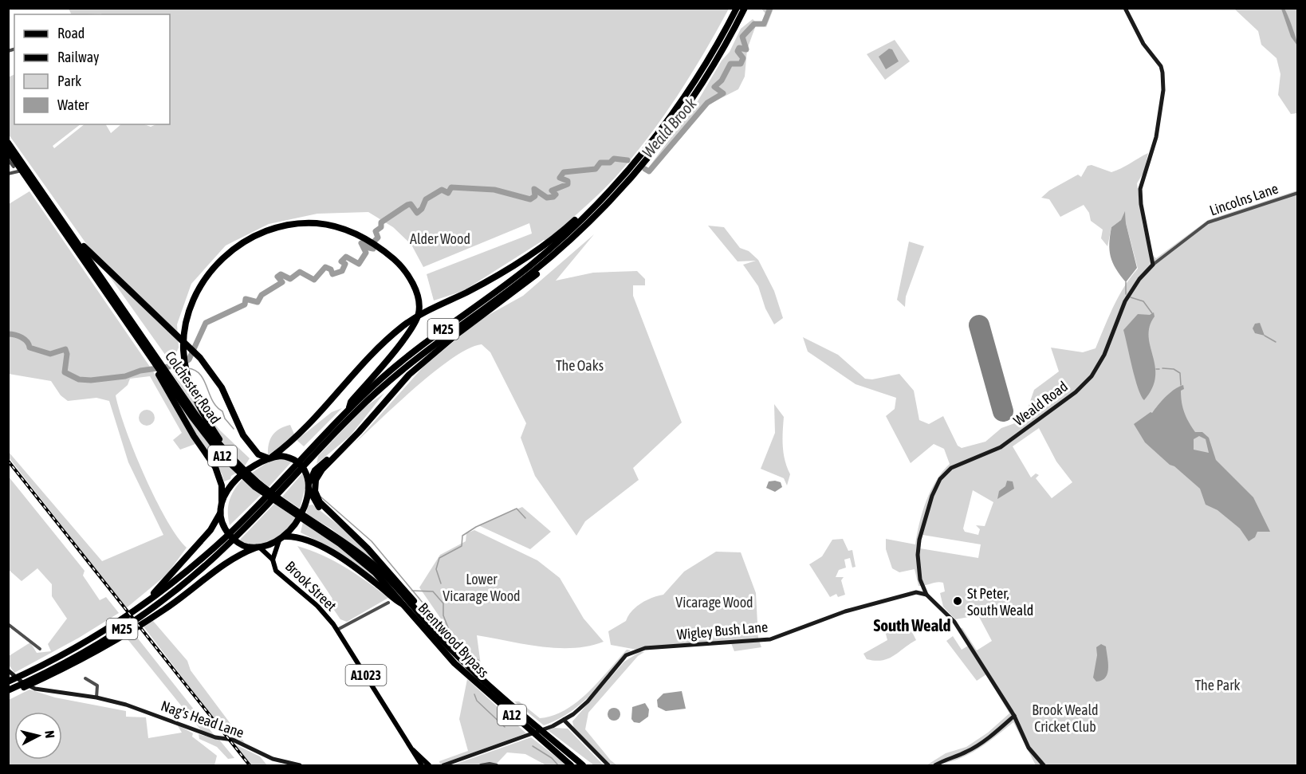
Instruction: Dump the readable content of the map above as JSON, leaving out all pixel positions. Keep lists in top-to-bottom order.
{
  "streets": {
    "highway": [
      "M25",
      "Colchester Road",
      "A12",
      "Brentwood Bypass"
    ],
    "main road": ["Brook Street", "A1023"],
    "street": [
      "Lincolns Lane",
      "Weald Road",
      "Wigley Bush Lane",
      "Nag's Head Lane"
    ]
  },
  "crossings": [
    ["Lincolns Lane", "Weald Road"],
    ["M25", "Colchester Road"],
    ["M25", "A12"],
    ["M25", "Brook Street"],
    ["Colchester Road", "A12"],
    ["Colchester Road", "Brentwood Bypass"],
    ["A12", "Brook Street"],
    ["A12", "Brentwood Bypass"]
  ],
  "districts": ["South Weald"],
  "water": ["Weald Brook"],
  "parks": [
    "Alder Wood",
    "The Oaks",
    "Lower Vicarage Wood",
    "Vicarage Wood",
    "The Park",
    "Brook Weald Cricket Club"
  ],
  "places": ["St Peter, South Weald"],
  "legend": [
    "Road",
    "Railway",
    "Park",
    "Water"
  ],
  "north": "right"
}
